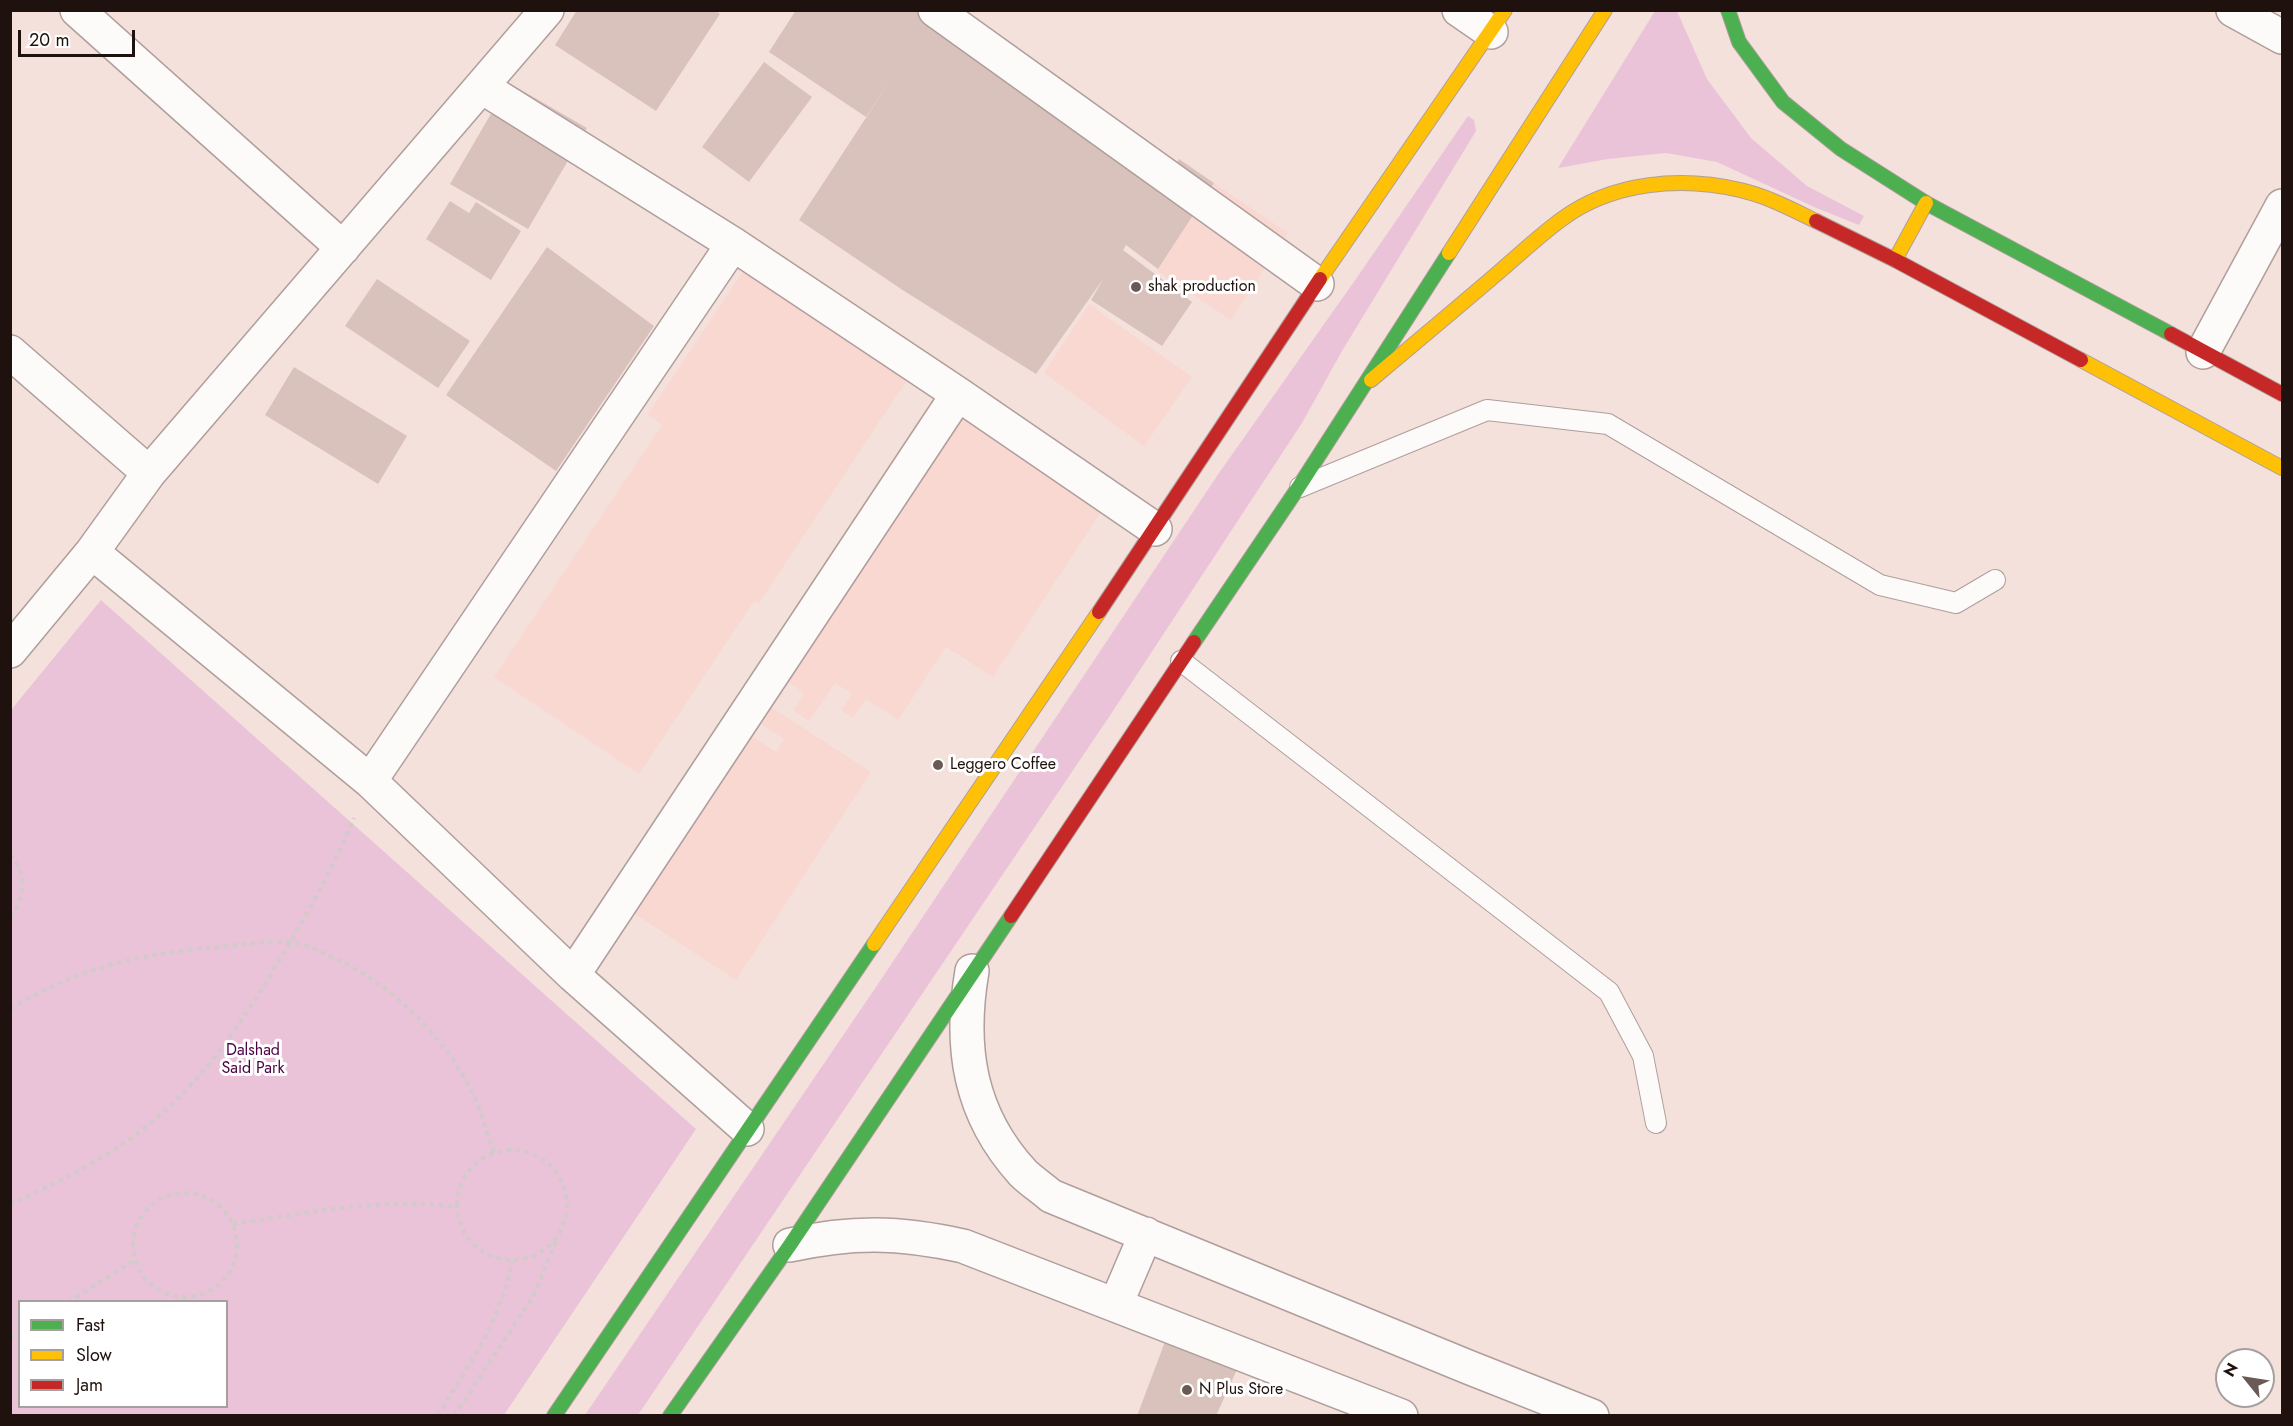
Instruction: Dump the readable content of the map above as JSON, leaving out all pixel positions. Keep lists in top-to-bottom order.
{
  "parks": ["Dalshad Said Park"],
  "places": ["shak production", "Leggero Coffee", "N Plus Store"],
  "legend": ["Fast", "Slow", "Jam"],
  "scale_bar": "20 m",
  "north": "top left"
}
